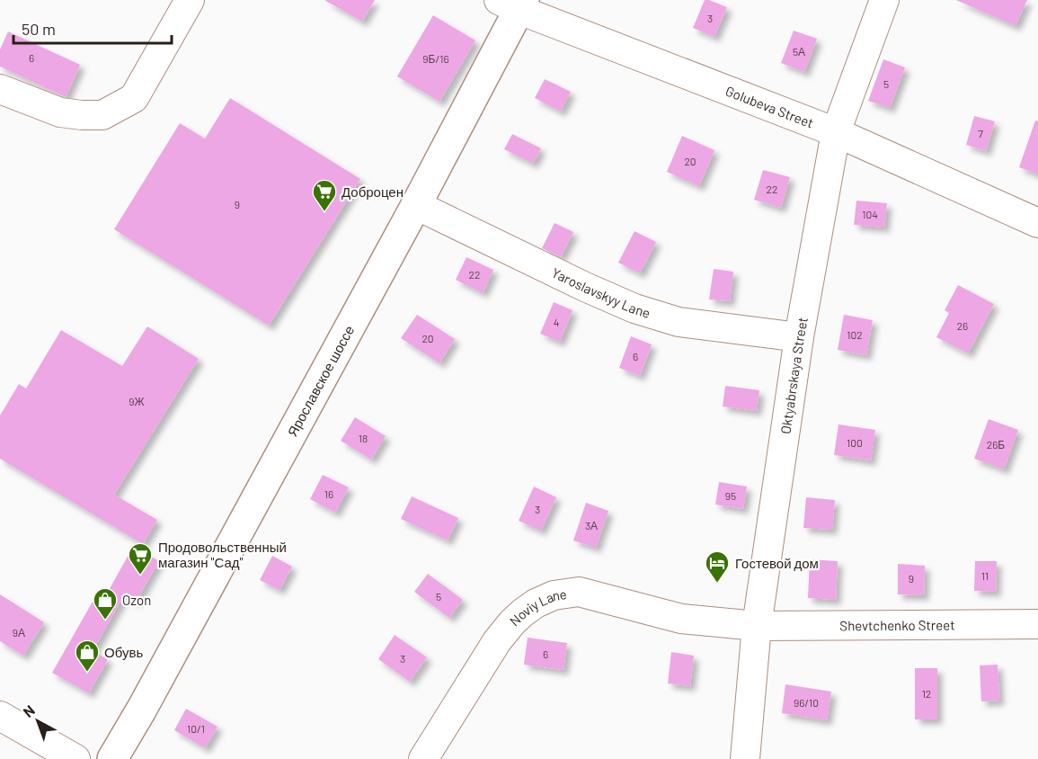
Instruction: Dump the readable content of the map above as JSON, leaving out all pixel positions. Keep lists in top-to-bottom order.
{
  "streets": {
    "main road": ["Ярославское шоссе"],
    "street": [
      "Golubeva Street",
      "Yaroslavskyy Lane",
      "Oktyabrskaya Street",
      "Noviy Lane",
      "Shevtchenko Street"
    ]
  },
  "crossings": [
    ["Golubeva Street", "Oktyabrskaya Street"],
    ["Golubeva Street", "Ярославское шоссе"],
    ["Yaroslavskyy Lane", "Oktyabrskaya Street"],
    ["Yaroslavskyy Lane", "Ярославское шоссе"],
    ["Oktyabrskaya Street", "Noviy Lane"],
    ["Oktyabrskaya Street", "Shevtchenko Street"],
    ["Noviy Lane", "Shevtchenko Street"]
  ],
  "places": {
    "supermarket": ["Доброцен", "Продовольственный магазин \"Сад\""],
    "hotel": ["Гостевой дом"],
    "shop": ["Ozon", "Обувь"]
  },
  "house_numbers": [
    "3",
    "5А",
    "6",
    "9Б/16",
    "5",
    "7",
    "20",
    "22",
    "9",
    "104",
    "22",
    "4",
    "26",
    "102",
    "20",
    "6",
    "9Ж",
    "18",
    "100",
    "26Б",
    "16",
    "95",
    "3",
    "3А",
    "11",
    "9",
    "5",
    "9А",
    "6",
    "3",
    "12",
    "96/10",
    "10/1"
  ],
  "scale_bar": "50 m",
  "north": "top left"
}
